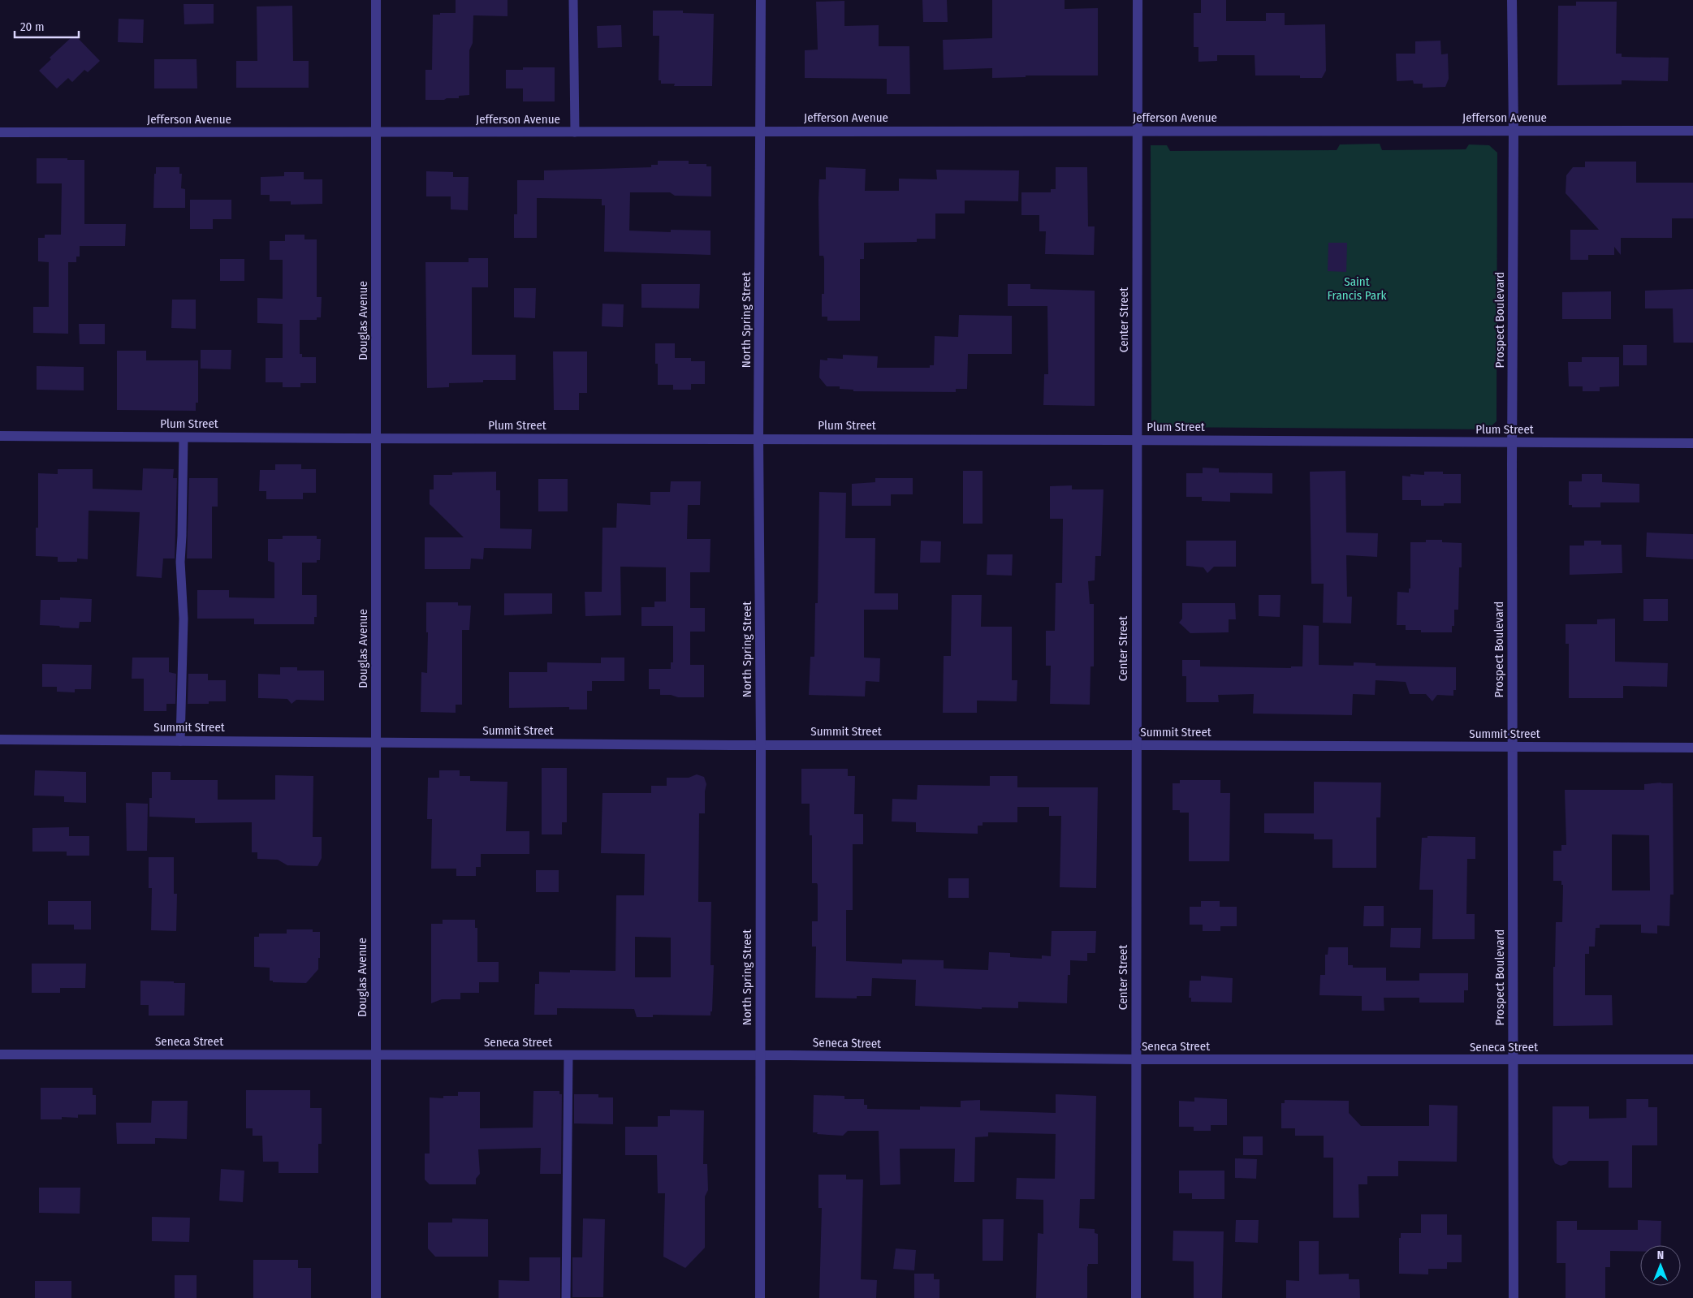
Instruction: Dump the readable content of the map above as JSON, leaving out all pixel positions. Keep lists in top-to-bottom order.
{
  "streets": {
    "street": [
      "Jefferson Avenue",
      "North Spring Street",
      "Center Street",
      "Prospect Boulevard",
      "Douglas Avenue",
      "Plum Street",
      "Summit Street",
      "Seneca Street"
    ]
  },
  "crossings": [
    ["Jefferson Avenue", "North Spring Street"],
    ["Jefferson Avenue", "Center Street"],
    ["Jefferson Avenue", "Prospect Boulevard"],
    ["Jefferson Avenue", "Douglas Avenue"],
    ["North Spring Street", "Plum Street"],
    ["North Spring Street", "Summit Street"],
    ["North Spring Street", "Seneca Street"],
    ["Center Street", "Plum Street"],
    ["Center Street", "Summit Street"],
    ["Center Street", "Seneca Street"],
    ["Prospect Boulevard", "Plum Street"],
    ["Prospect Boulevard", "Summit Street"],
    ["Prospect Boulevard", "Seneca Street"],
    ["Douglas Avenue", "Plum Street"],
    ["Douglas Avenue", "Summit Street"],
    ["Douglas Avenue", "Seneca Street"]
  ],
  "parks": ["Saint Francis Park"],
  "scale_bar": "20 m",
  "north": "top"
}
